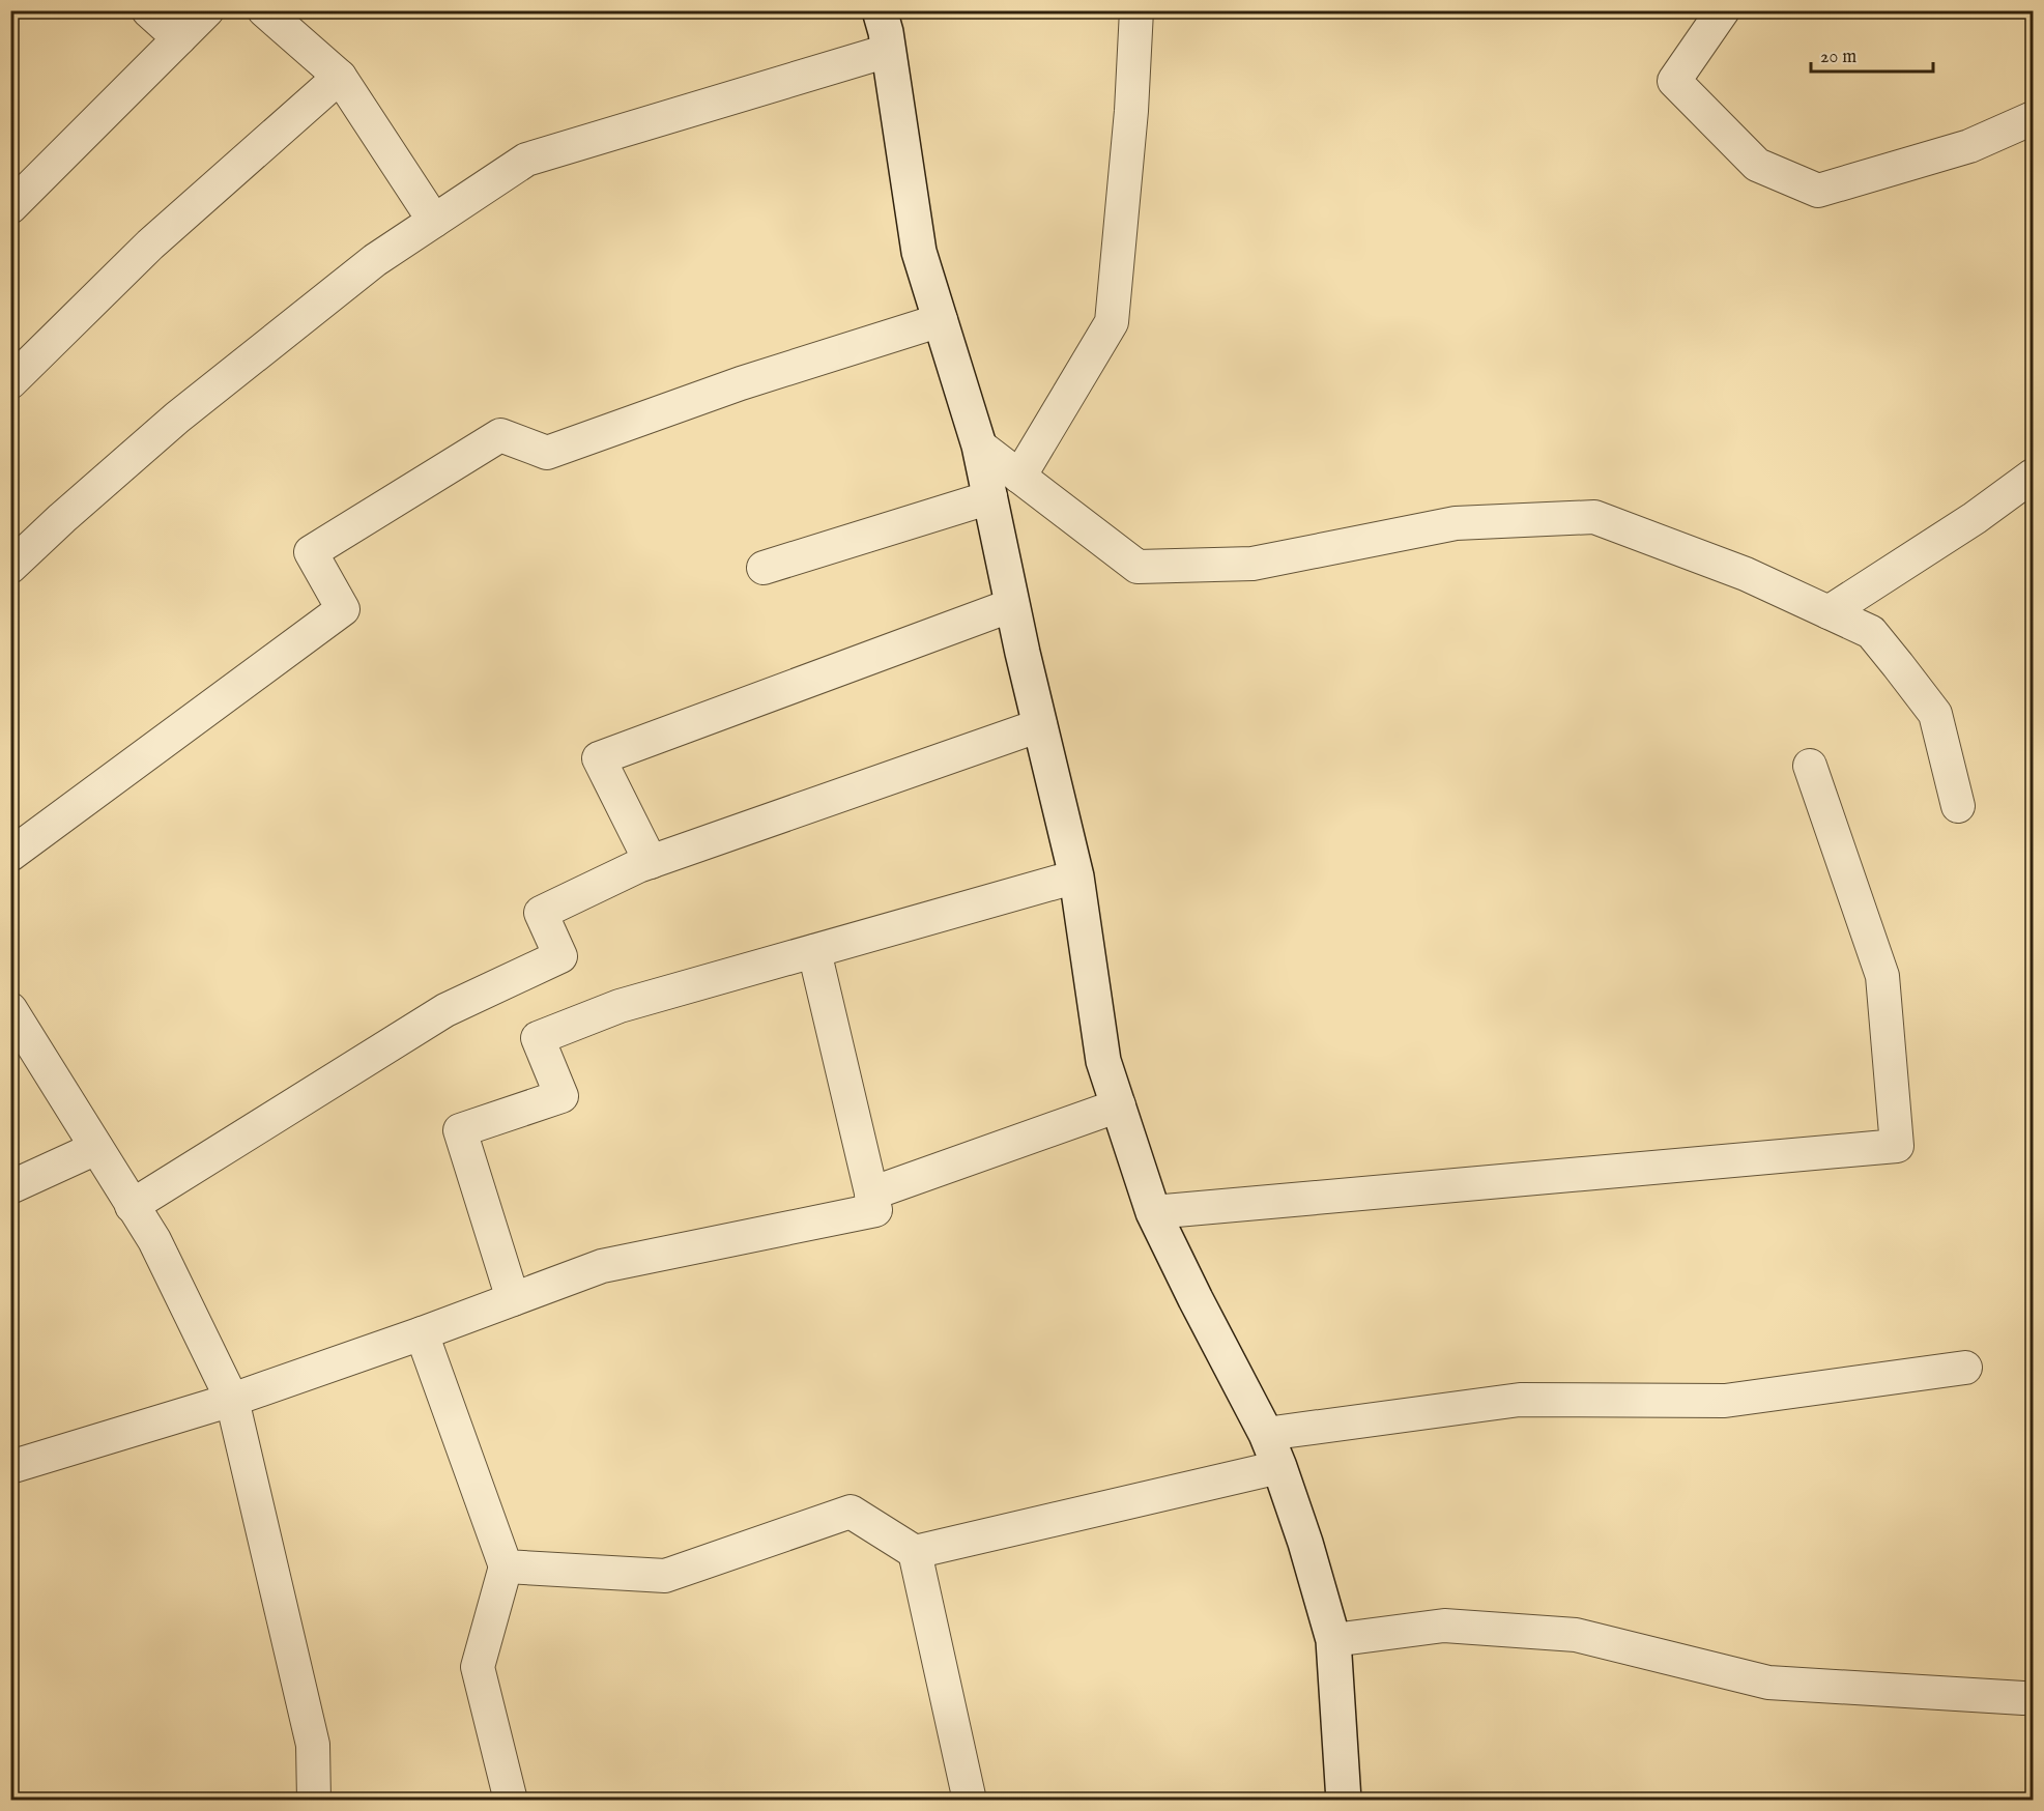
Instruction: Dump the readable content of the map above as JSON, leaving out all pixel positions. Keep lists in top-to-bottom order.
{
  "scale_bar": "20 m"
}
